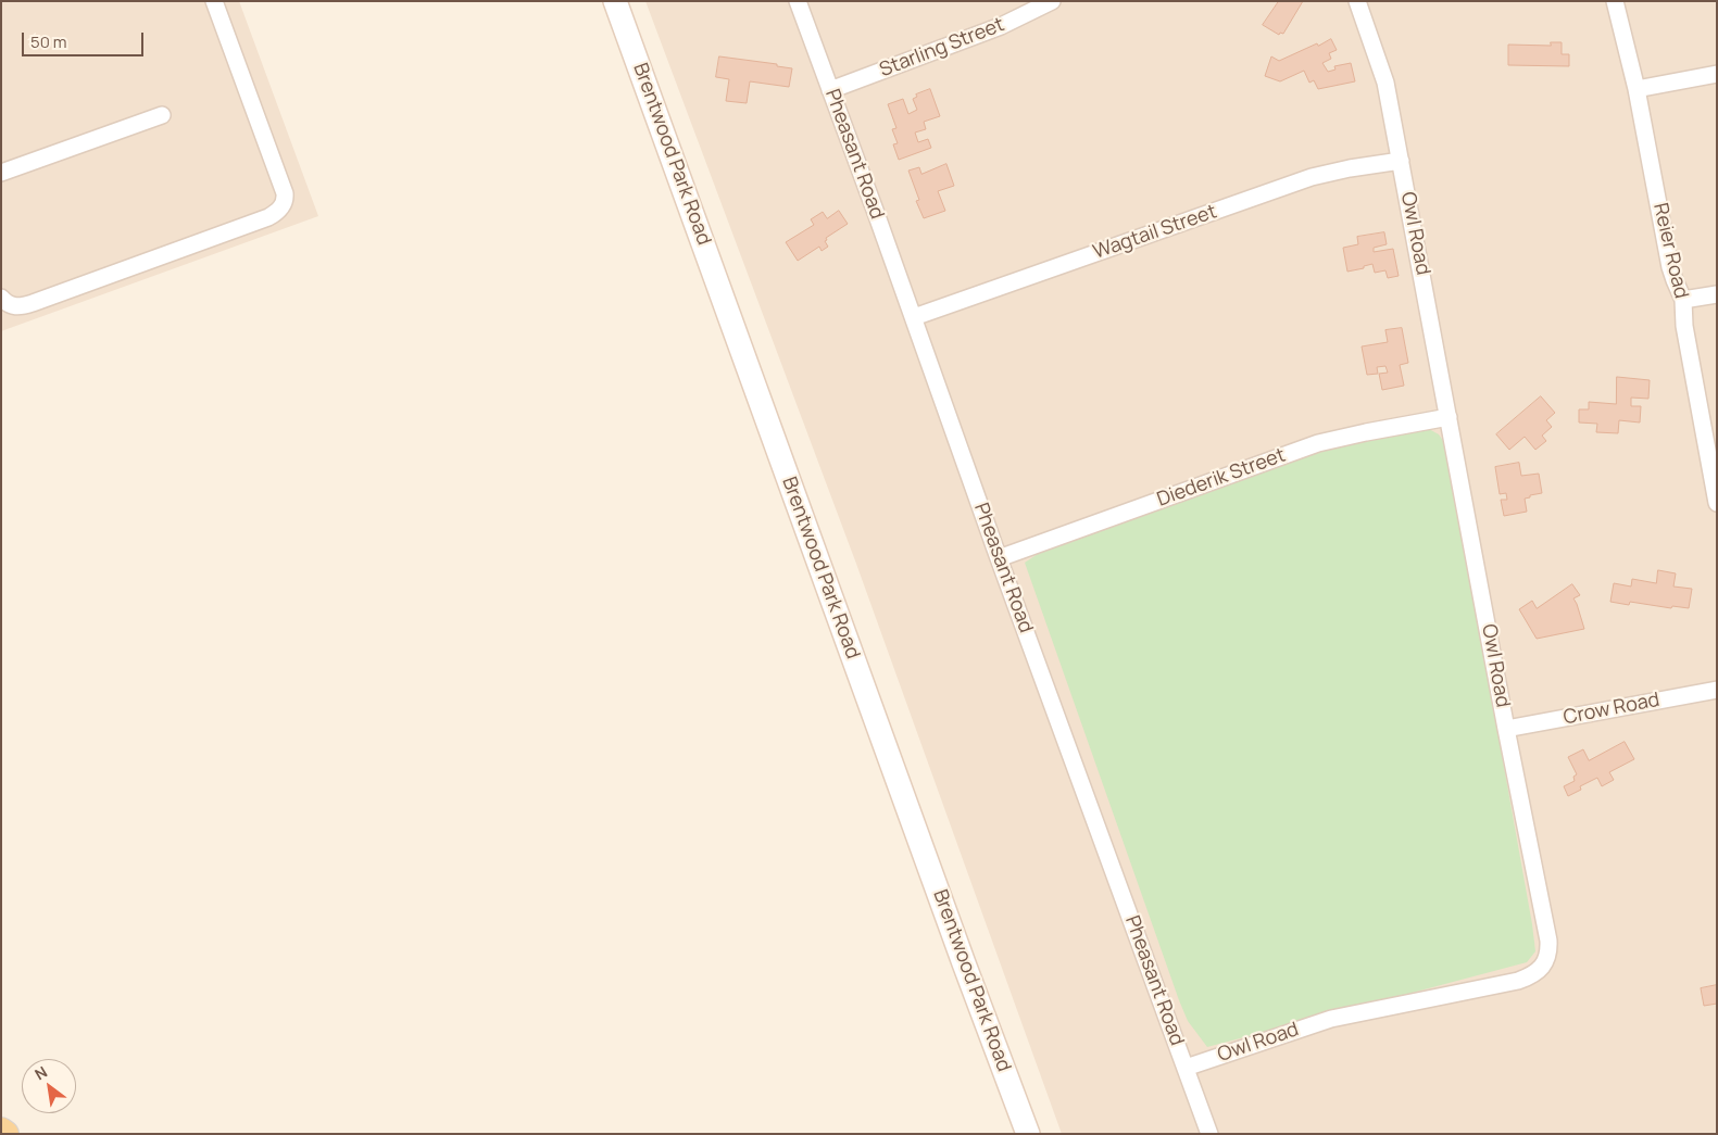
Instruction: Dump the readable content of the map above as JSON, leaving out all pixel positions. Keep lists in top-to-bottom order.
{
  "streets": {
    "street": [
      "Starling Street",
      "Brentwood Park Road",
      "Pheasant Road",
      "Wagtail Street",
      "Owl Road",
      "Reier Road",
      "Diederik Street",
      "Crow Road"
    ]
  },
  "crossings": [
    ["Starling Street", "Pheasant Road"],
    ["Pheasant Road", "Wagtail Street"],
    ["Pheasant Road", "Owl Road"],
    ["Pheasant Road", "Diederik Street"],
    ["Wagtail Street", "Owl Road"],
    ["Owl Road", "Diederik Street"],
    ["Owl Road", "Crow Road"]
  ],
  "scale_bar": "50 m",
  "north": "top left"
}
